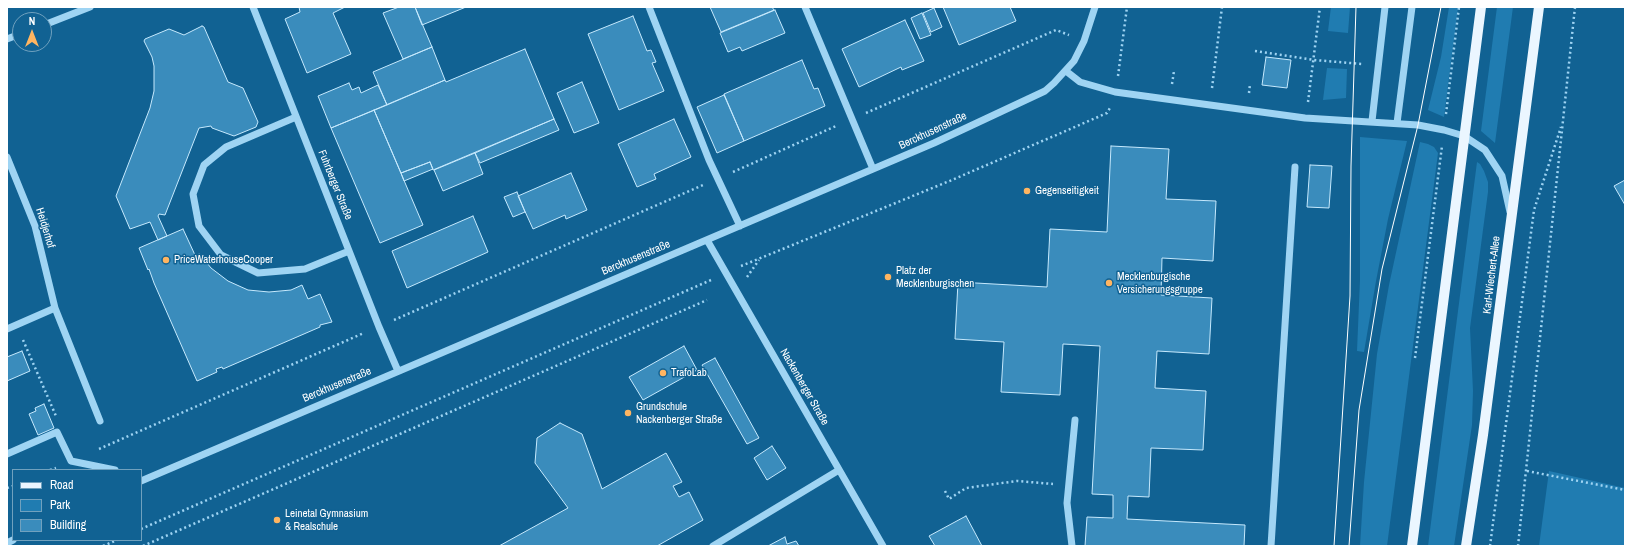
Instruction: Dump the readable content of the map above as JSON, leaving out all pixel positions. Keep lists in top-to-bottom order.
{
  "streets": {
    "main road": ["Karl-Wiechert-Allee"],
    "street": [
      "Berckhusenstraße",
      "Fuhrberger Straße",
      "Heidjerhof",
      "Nackenberger Straße"
    ]
  },
  "crossings": [
    ["Berckhusenstraße", "Fuhrberger Straße"],
    ["Berckhusenstraße", "Nackenberger Straße"]
  ],
  "places": [
    "Gegenseitigkeit",
    "PriceWaterhouseCooper",
    "Platz der Mecklenburgischen",
    "Mecklenburgische Versicherungsgruppe",
    "TrafoLab",
    "Grundschule Nackenberger Straße",
    "Leinetal Gymnasium & Realschule"
  ],
  "legend": ["Road", "Park", "Building"],
  "north": "top"
}
